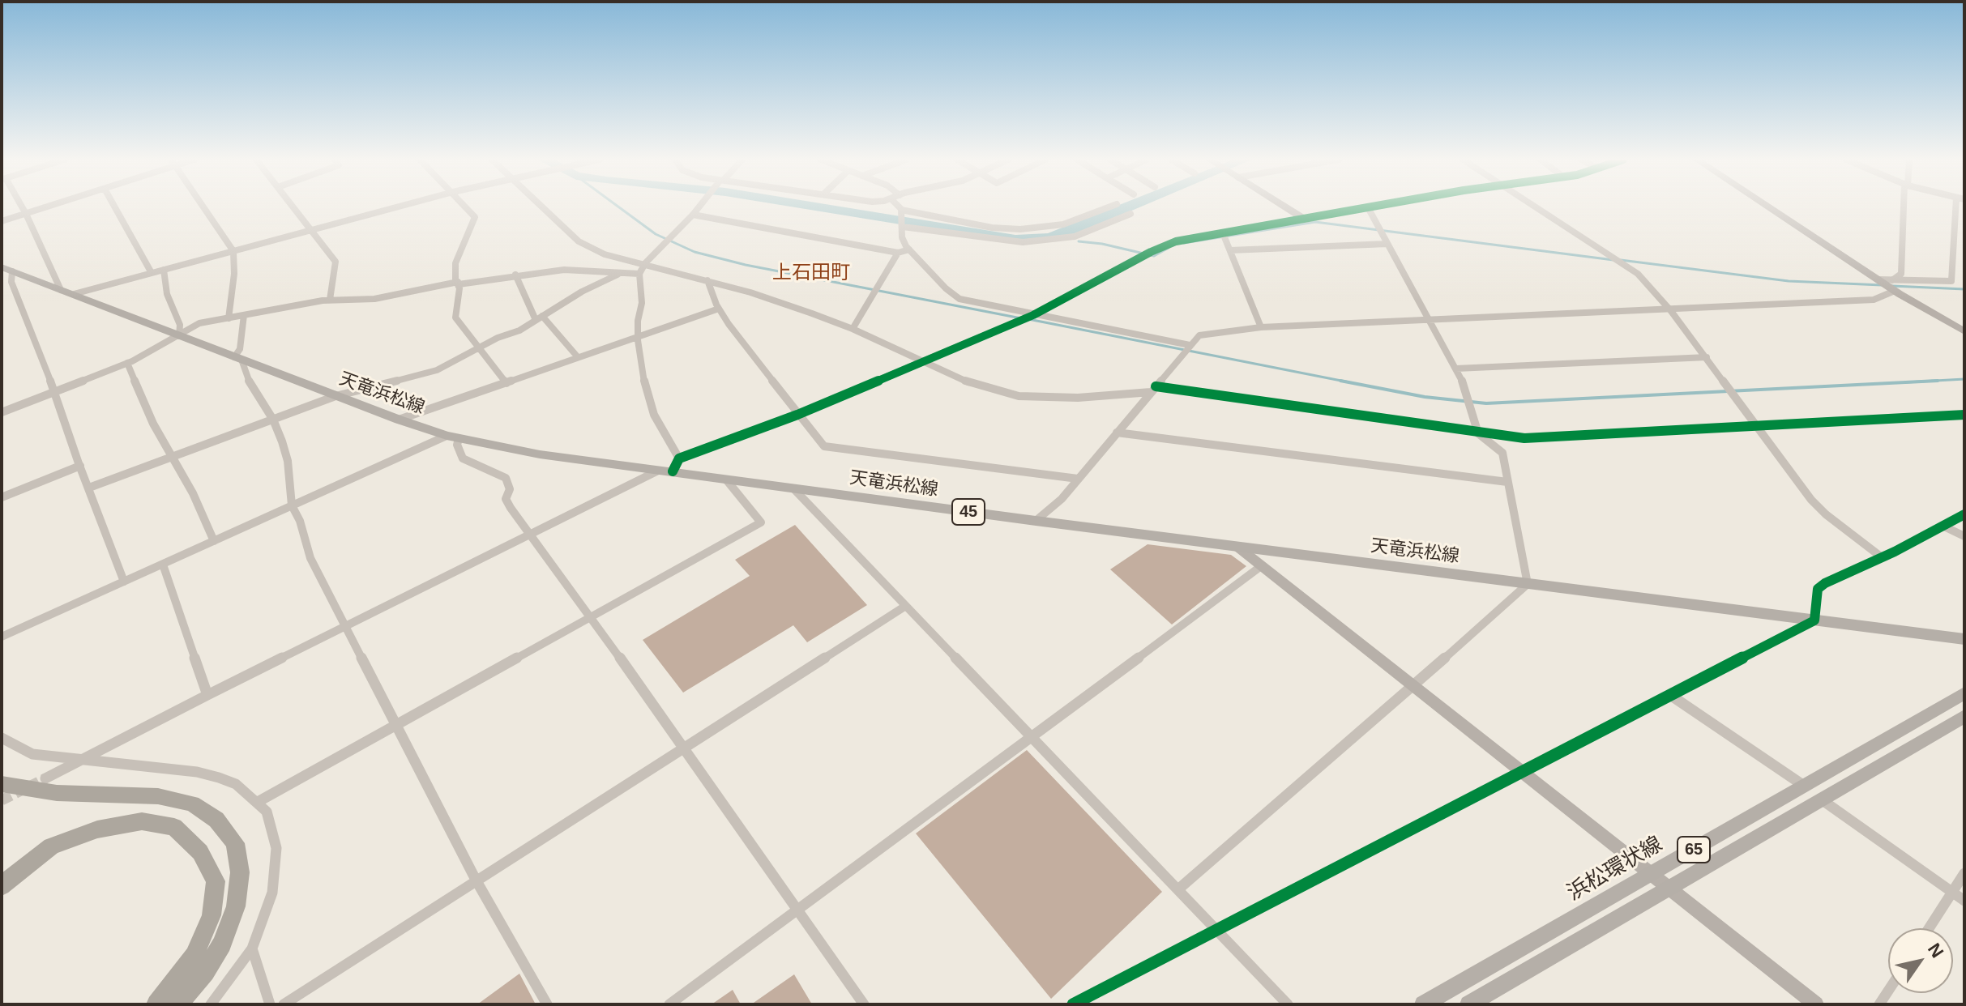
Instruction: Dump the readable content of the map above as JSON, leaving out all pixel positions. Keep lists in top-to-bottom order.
{
  "streets": {
    "main road": [
      "天竜浜松線",
      "45",
      "65",
      "浜松環状線"
    ]
  },
  "districts": ["上石田町"],
  "north": "top right"
}
